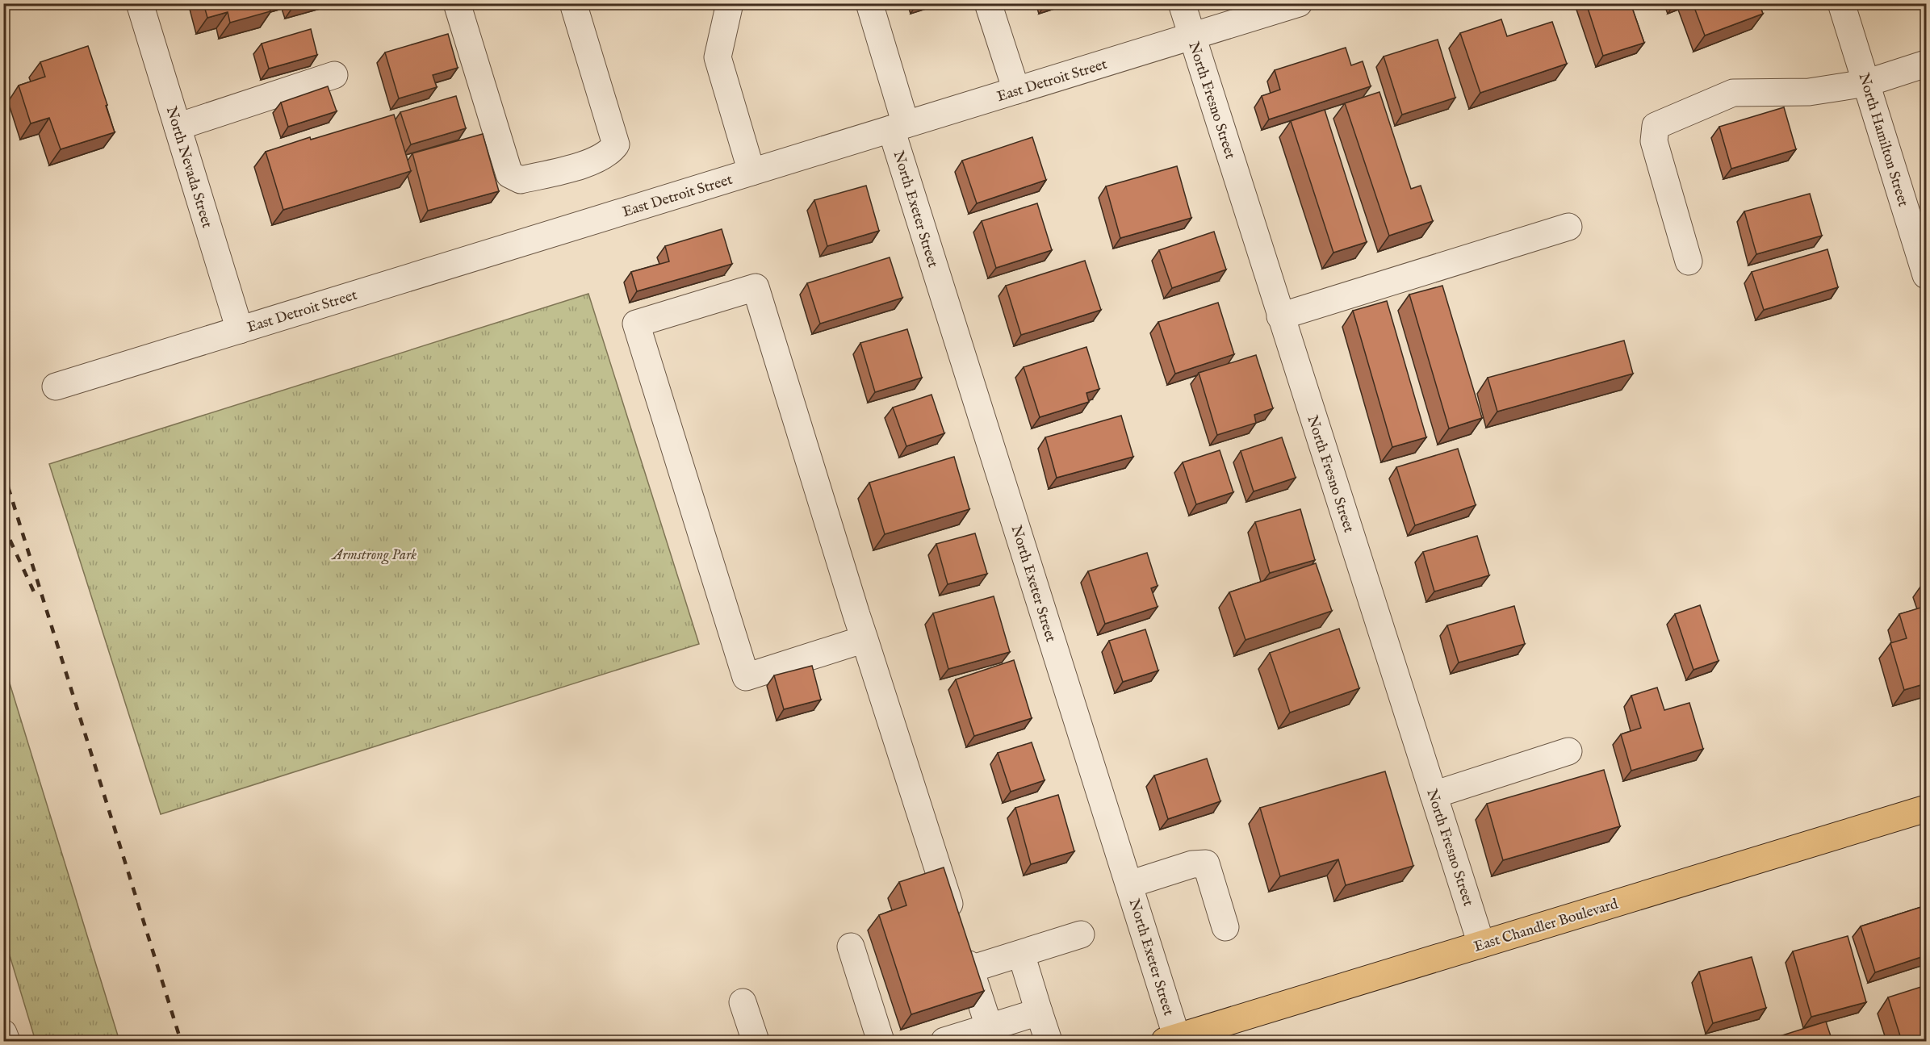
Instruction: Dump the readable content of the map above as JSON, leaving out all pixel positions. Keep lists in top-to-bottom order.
{
  "streets": {
    "main road": ["East Chandler Boulevard"],
    "street": [
      "East Detroit Street",
      "North Fresno Street",
      "North Hamilton Street",
      "North Nevada Street",
      "North Exeter Street"
    ]
  },
  "crossings": [
    ["East Detroit Street", "North Fresno Street"],
    ["East Detroit Street", "North Nevada Street"],
    ["East Detroit Street", "North Exeter Street"],
    ["North Fresno Street", "East Chandler Boulevard"],
    ["North Exeter Street", "East Chandler Boulevard"]
  ],
  "parks": ["Armstrong Park"]
}
